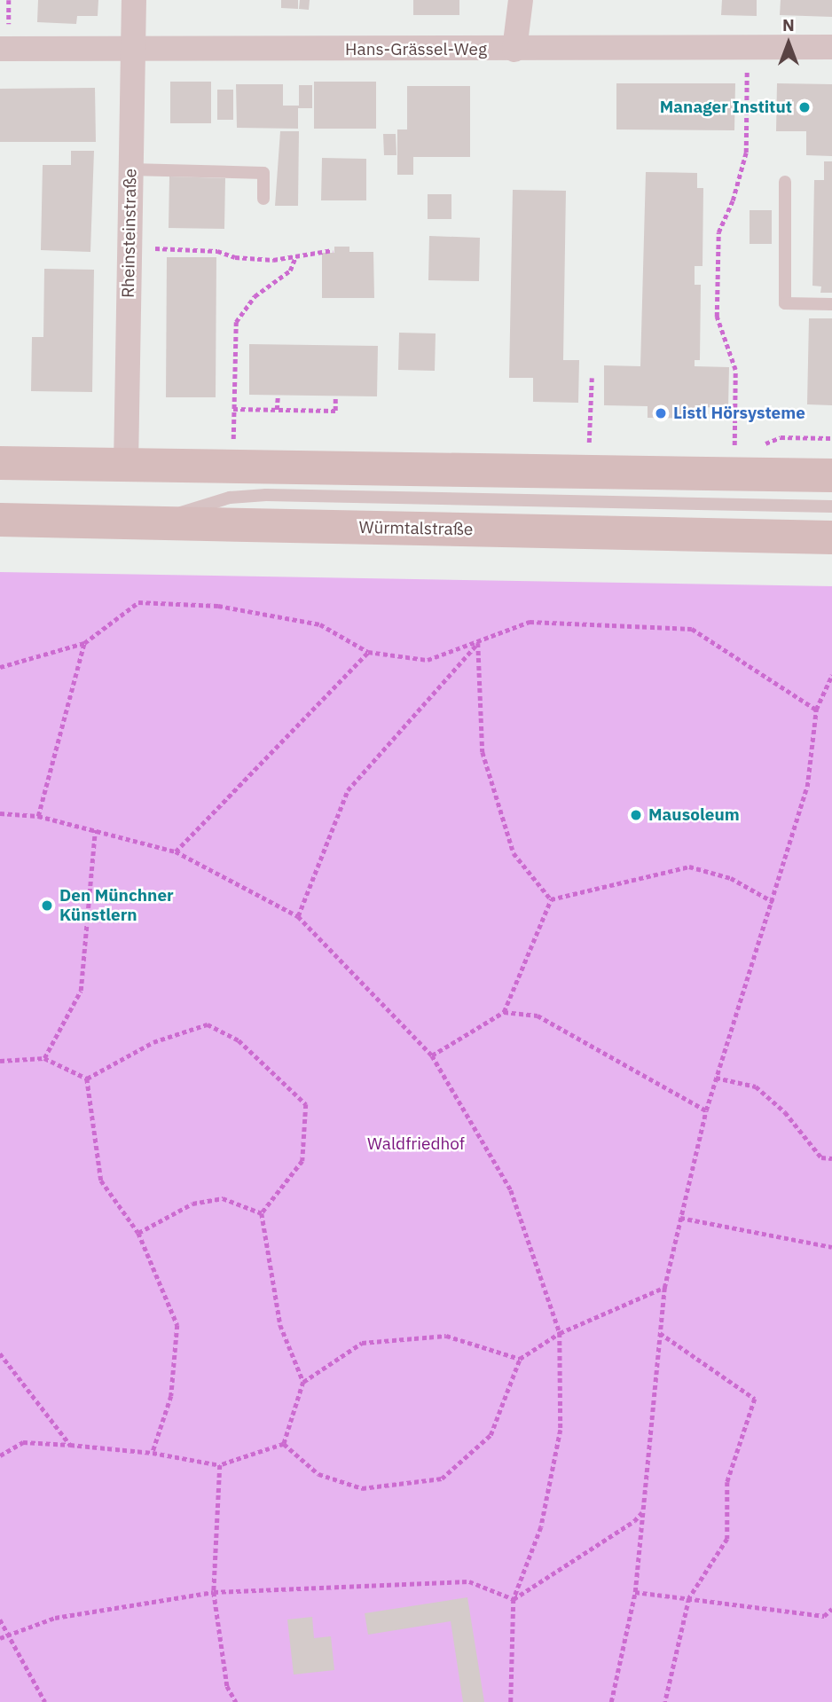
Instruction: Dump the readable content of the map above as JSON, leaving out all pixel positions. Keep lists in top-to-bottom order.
{
  "streets": {
    "main road": ["Würmtalstraße"],
    "street": ["Hans-Grässel-Weg", "Rheinsteinstraße"]
  },
  "crossings": [
    ["Hans-Grässel-Weg", "Rheinsteinstraße"]
  ],
  "parks": ["Waldfriedhof"],
  "places": [
    "Manager Institut",
    "Listl Hörsysteme",
    "Mausoleum",
    "Den Münchner Künstlern"
  ],
  "north": "top"
}
